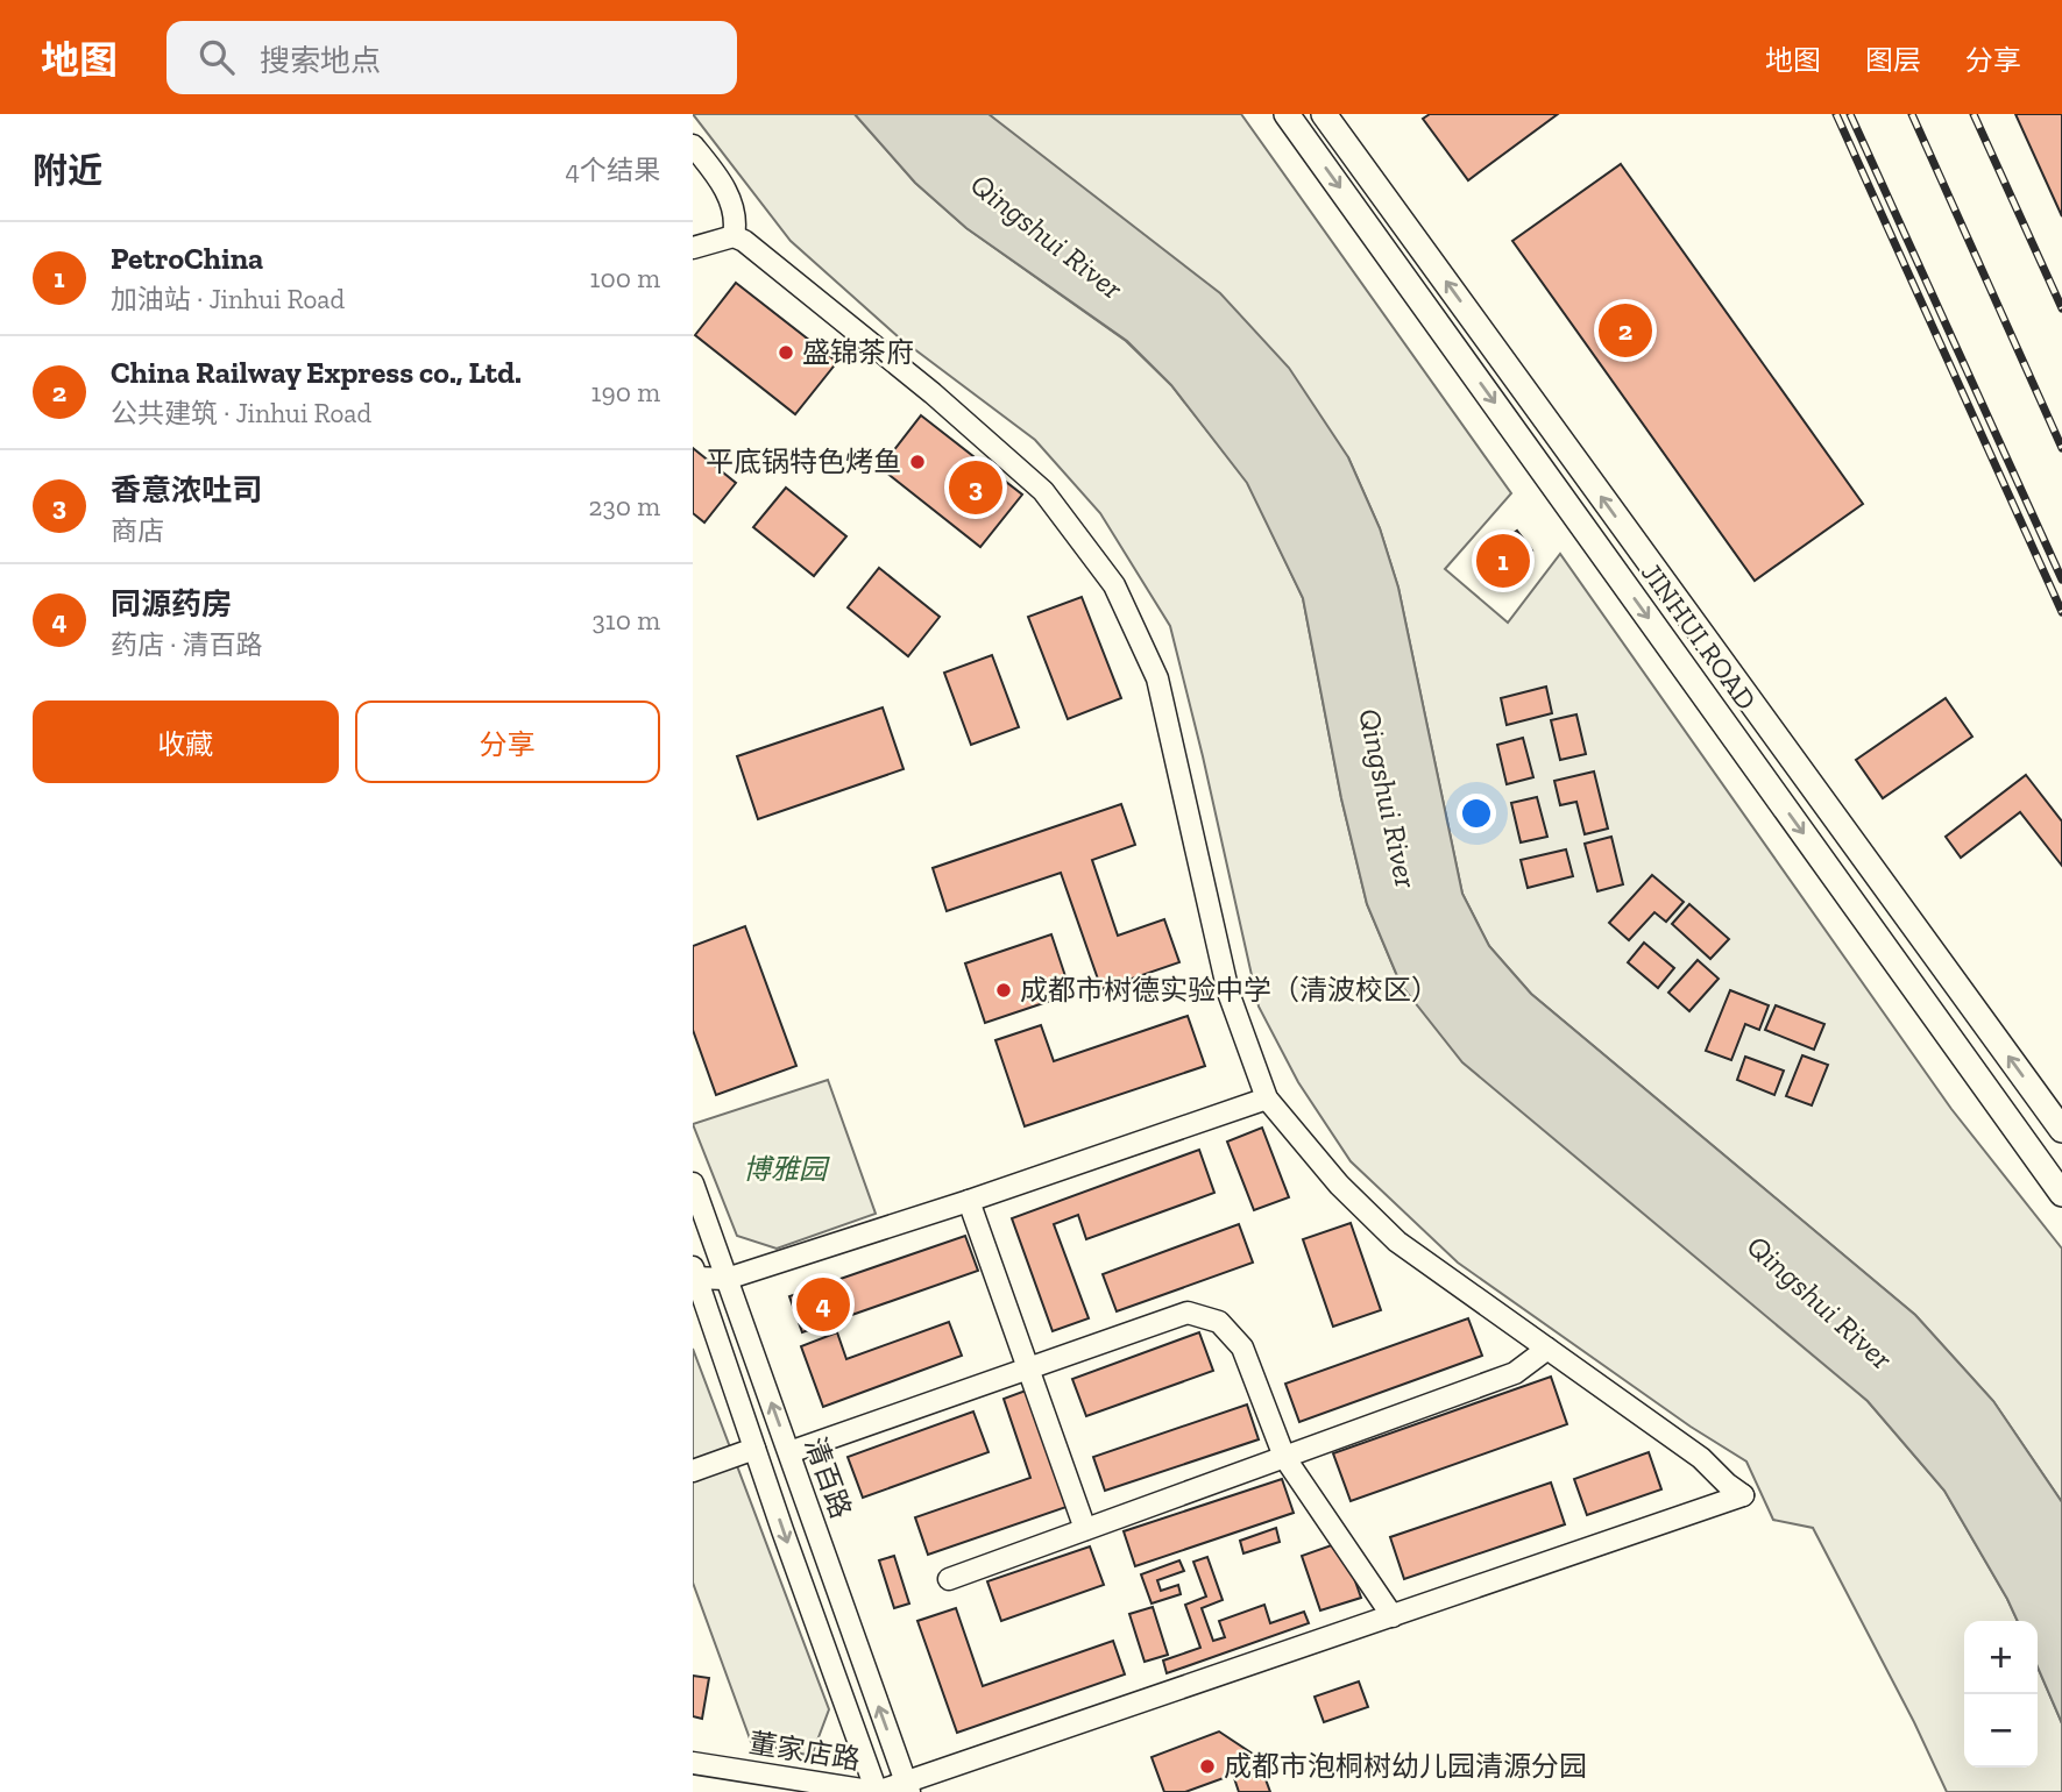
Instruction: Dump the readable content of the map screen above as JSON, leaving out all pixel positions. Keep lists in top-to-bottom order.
{
  "streets": {
    "main road": ["JINHUI ROAD"],
    "street": ["清百路", "董家店路"]
  },
  "crossings": [
    ["清百路", "董家店路"]
  ],
  "water": ["Qingshui River"],
  "parks": ["博雅园"],
  "places": [
    "盛锦茶府",
    "平底锅特色烤鱼",
    "成都市树德实验中学（清波校区）",
    "成都市泡桐树幼儿园清源分园"
  ],
  "page": {
    "header": "地图",
    "search": "搜索地点",
    "nav": ["地图", "图层", "分享"],
    "heading": ["附近", "4个结果"],
    "list": [
      {
        "mark": "1",
        "name": "PetroChina",
        "note": "加油站 · Jinhui Road",
        "value": "100 m"
      },
      {
        "mark": "2",
        "name": "China Railway Express co., Ltd.",
        "note": "公共建筑 · Jinhui Road",
        "value": "190 m"
      },
      {
        "mark": "3",
        "name": "香意浓吐司",
        "note": "商店",
        "value": "230 m"
      },
      {
        "mark": "4",
        "name": "同源药房",
        "note": "药店 · 清百路",
        "value": "310 m"
      }
    ],
    "pins": [
      "2",
      "3",
      "1",
      "4"
    ],
    "buttons": ["收藏", "分享"],
    "map_buttons": ["+", "−"]
  }
}
